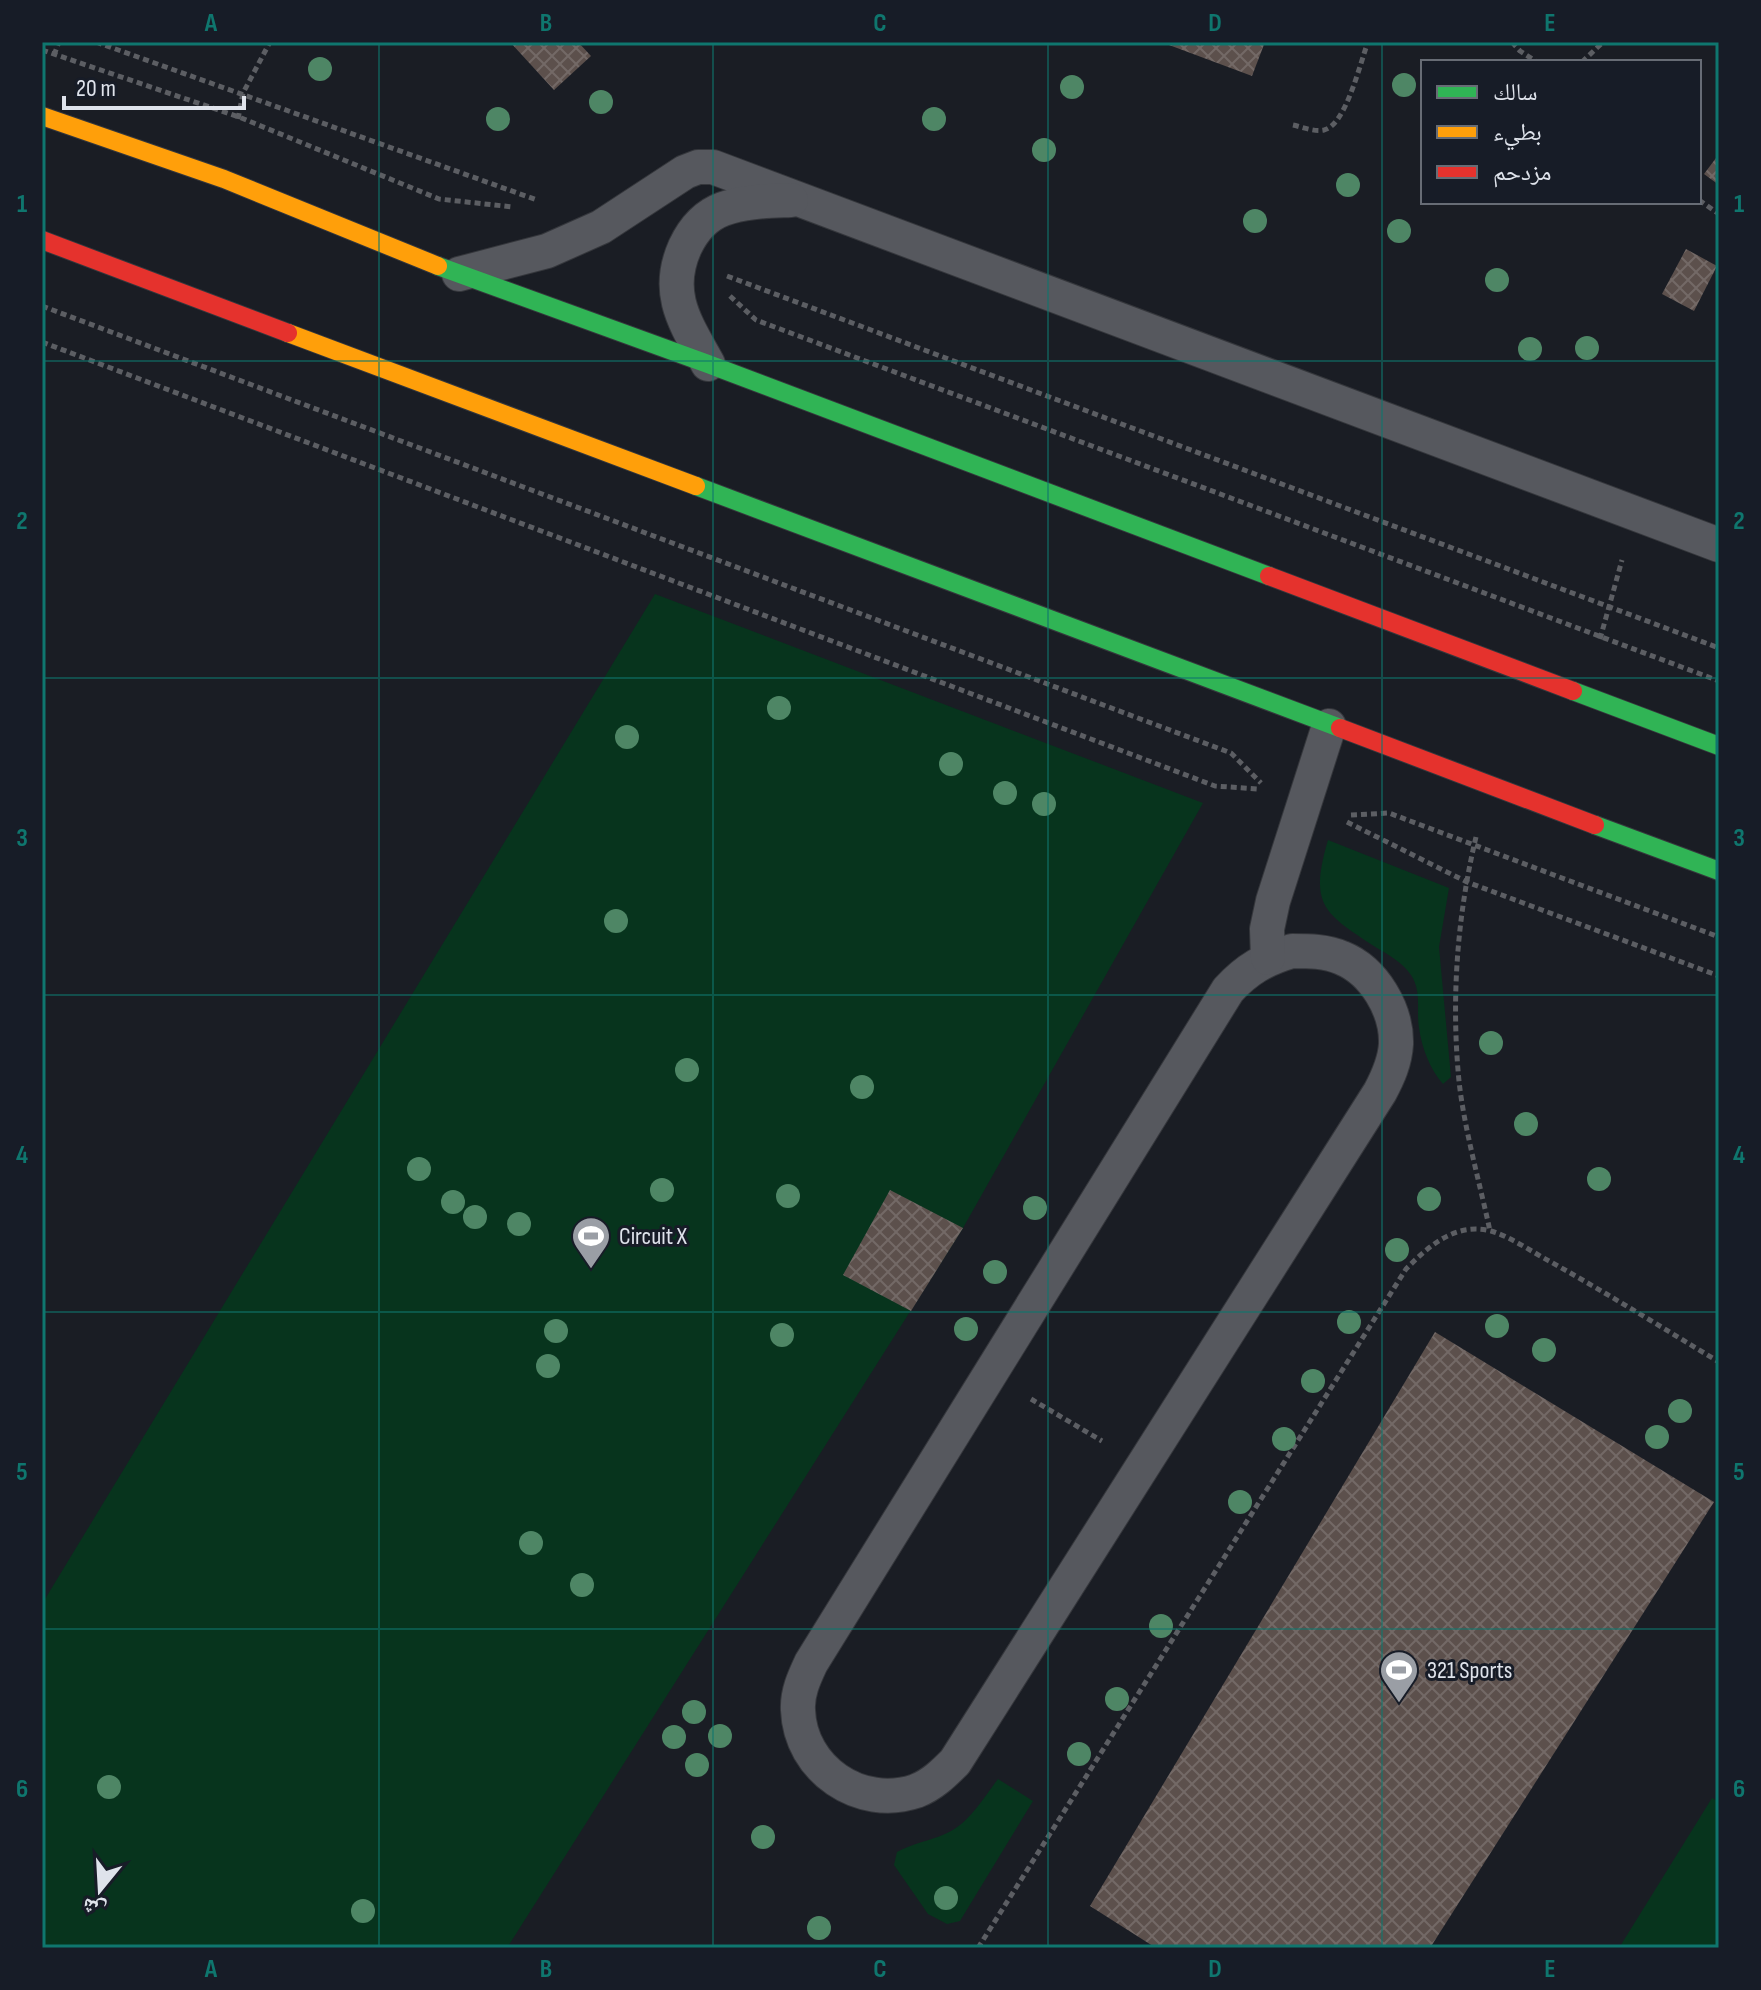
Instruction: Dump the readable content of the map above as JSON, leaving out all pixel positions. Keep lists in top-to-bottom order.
{
  "places": {
    "sports": ["Circuit X", "321 Sports"]
  },
  "legend": ["سالك", "بطيء", "مزدحم"],
  "scale_bar": "20 m",
  "north": "bottom",
  "grid": {
    "columns": [
      "A",
      "B",
      "C",
      "D",
      "E"
    ],
    "rows": [
      "1",
      "2",
      "3",
      "4",
      "5",
      "6"
    ]
  }
}
